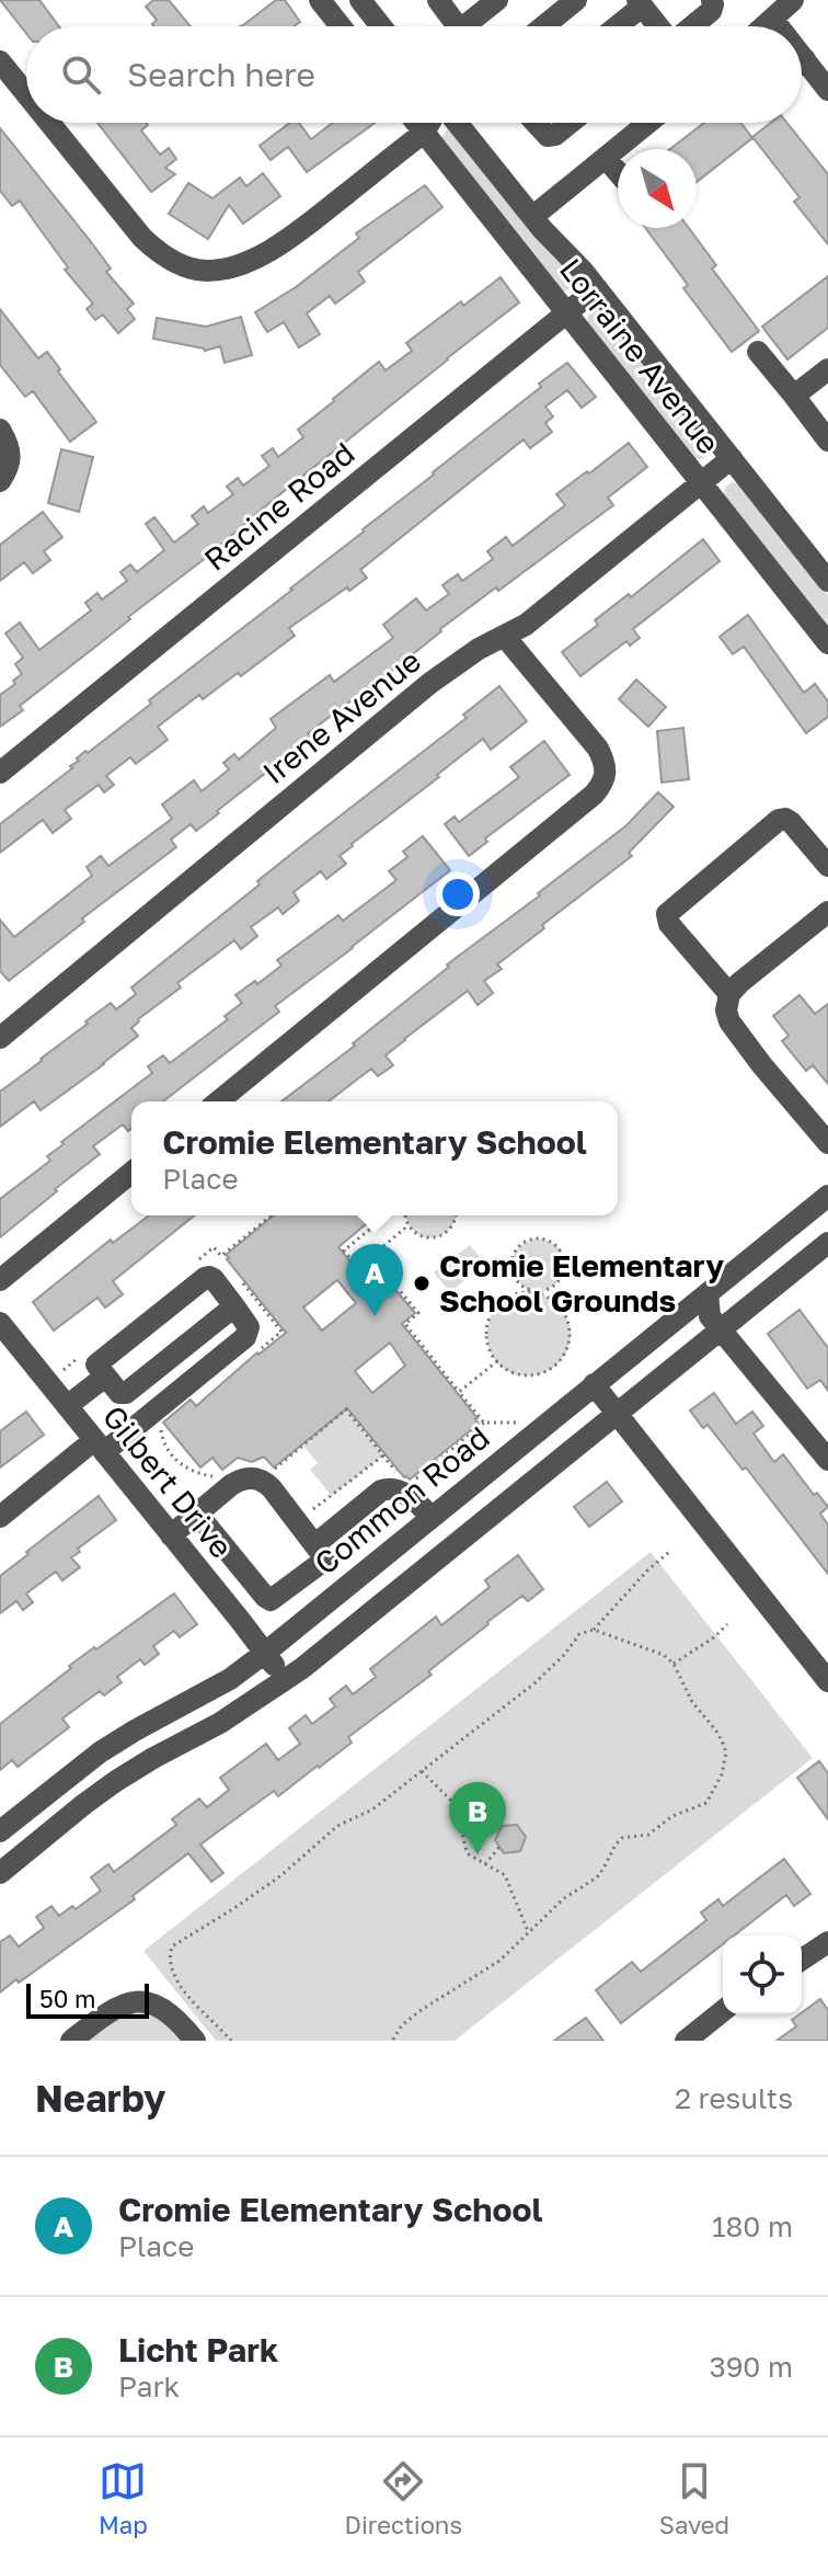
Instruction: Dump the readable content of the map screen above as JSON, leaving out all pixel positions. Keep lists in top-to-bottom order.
{
  "streets": {
    "street": [
      "Lorraine Avenue",
      "Racine Road",
      "Irene Avenue",
      "Gilbert Drive",
      "Common Road"
    ]
  },
  "crossings": [
    ["Lorraine Avenue", "Racine Road"],
    ["Lorraine Avenue", "Irene Avenue"],
    ["Gilbert Drive", "Common Road"]
  ],
  "places": ["Cromie Elementary School Grounds"],
  "scale_bar": "50 m",
  "north": "bottom right",
  "page": {
    "search": "Search here",
    "popup": ["Cromie Elementary School", "Place"],
    "pins": ["A", "B"],
    "scale": "50 m",
    "heading": ["Nearby", "2 results"],
    "list": [
      {
        "mark": "A",
        "name": "Cromie Elementary School",
        "note": "Place",
        "value": "180 m"
      },
      {
        "mark": "B",
        "name": "Licht Park",
        "note": "Park",
        "value": "390 m"
      }
    ],
    "nav": ["Map", "Directions", "Saved"]
  }
}
